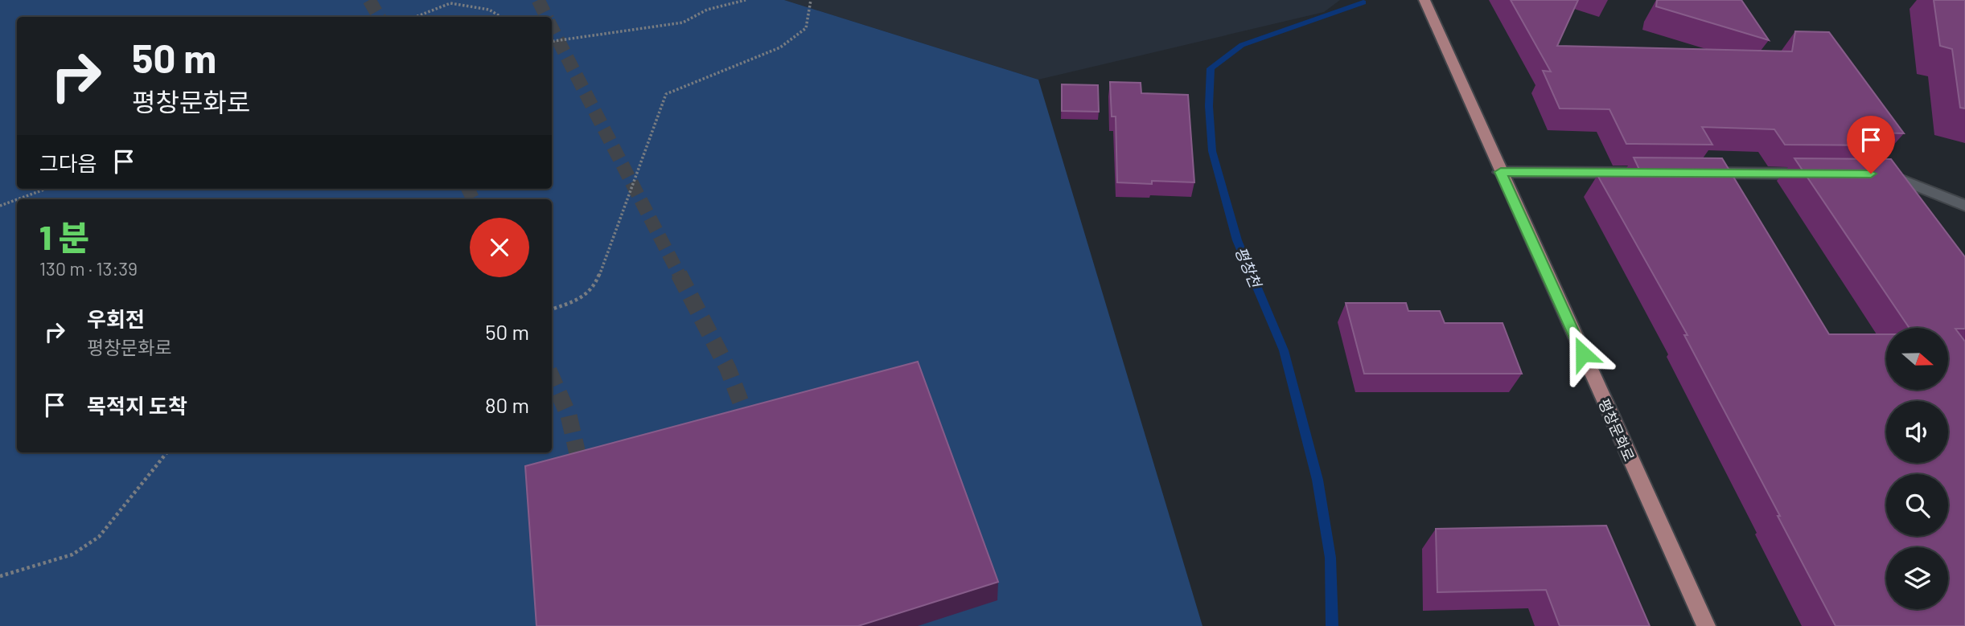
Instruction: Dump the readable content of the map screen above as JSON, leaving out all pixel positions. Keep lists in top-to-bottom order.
{
  "streets": {
    "main road": ["평창문화로"]
  },
  "water": ["평창천"],
  "north": "right",
  "page": {
    "turn": ["50 m", "평창문화로"],
    "then": "그다음",
    "heading": ["1 분", "130 m · 13:39"],
    "list": [
      {
        "name": "우회전",
        "note": "평창문화로",
        "value": "50 m"
      },
      {
        "name": "목적지 도착",
        "value": "80 m"
      }
    ]
  }
}
